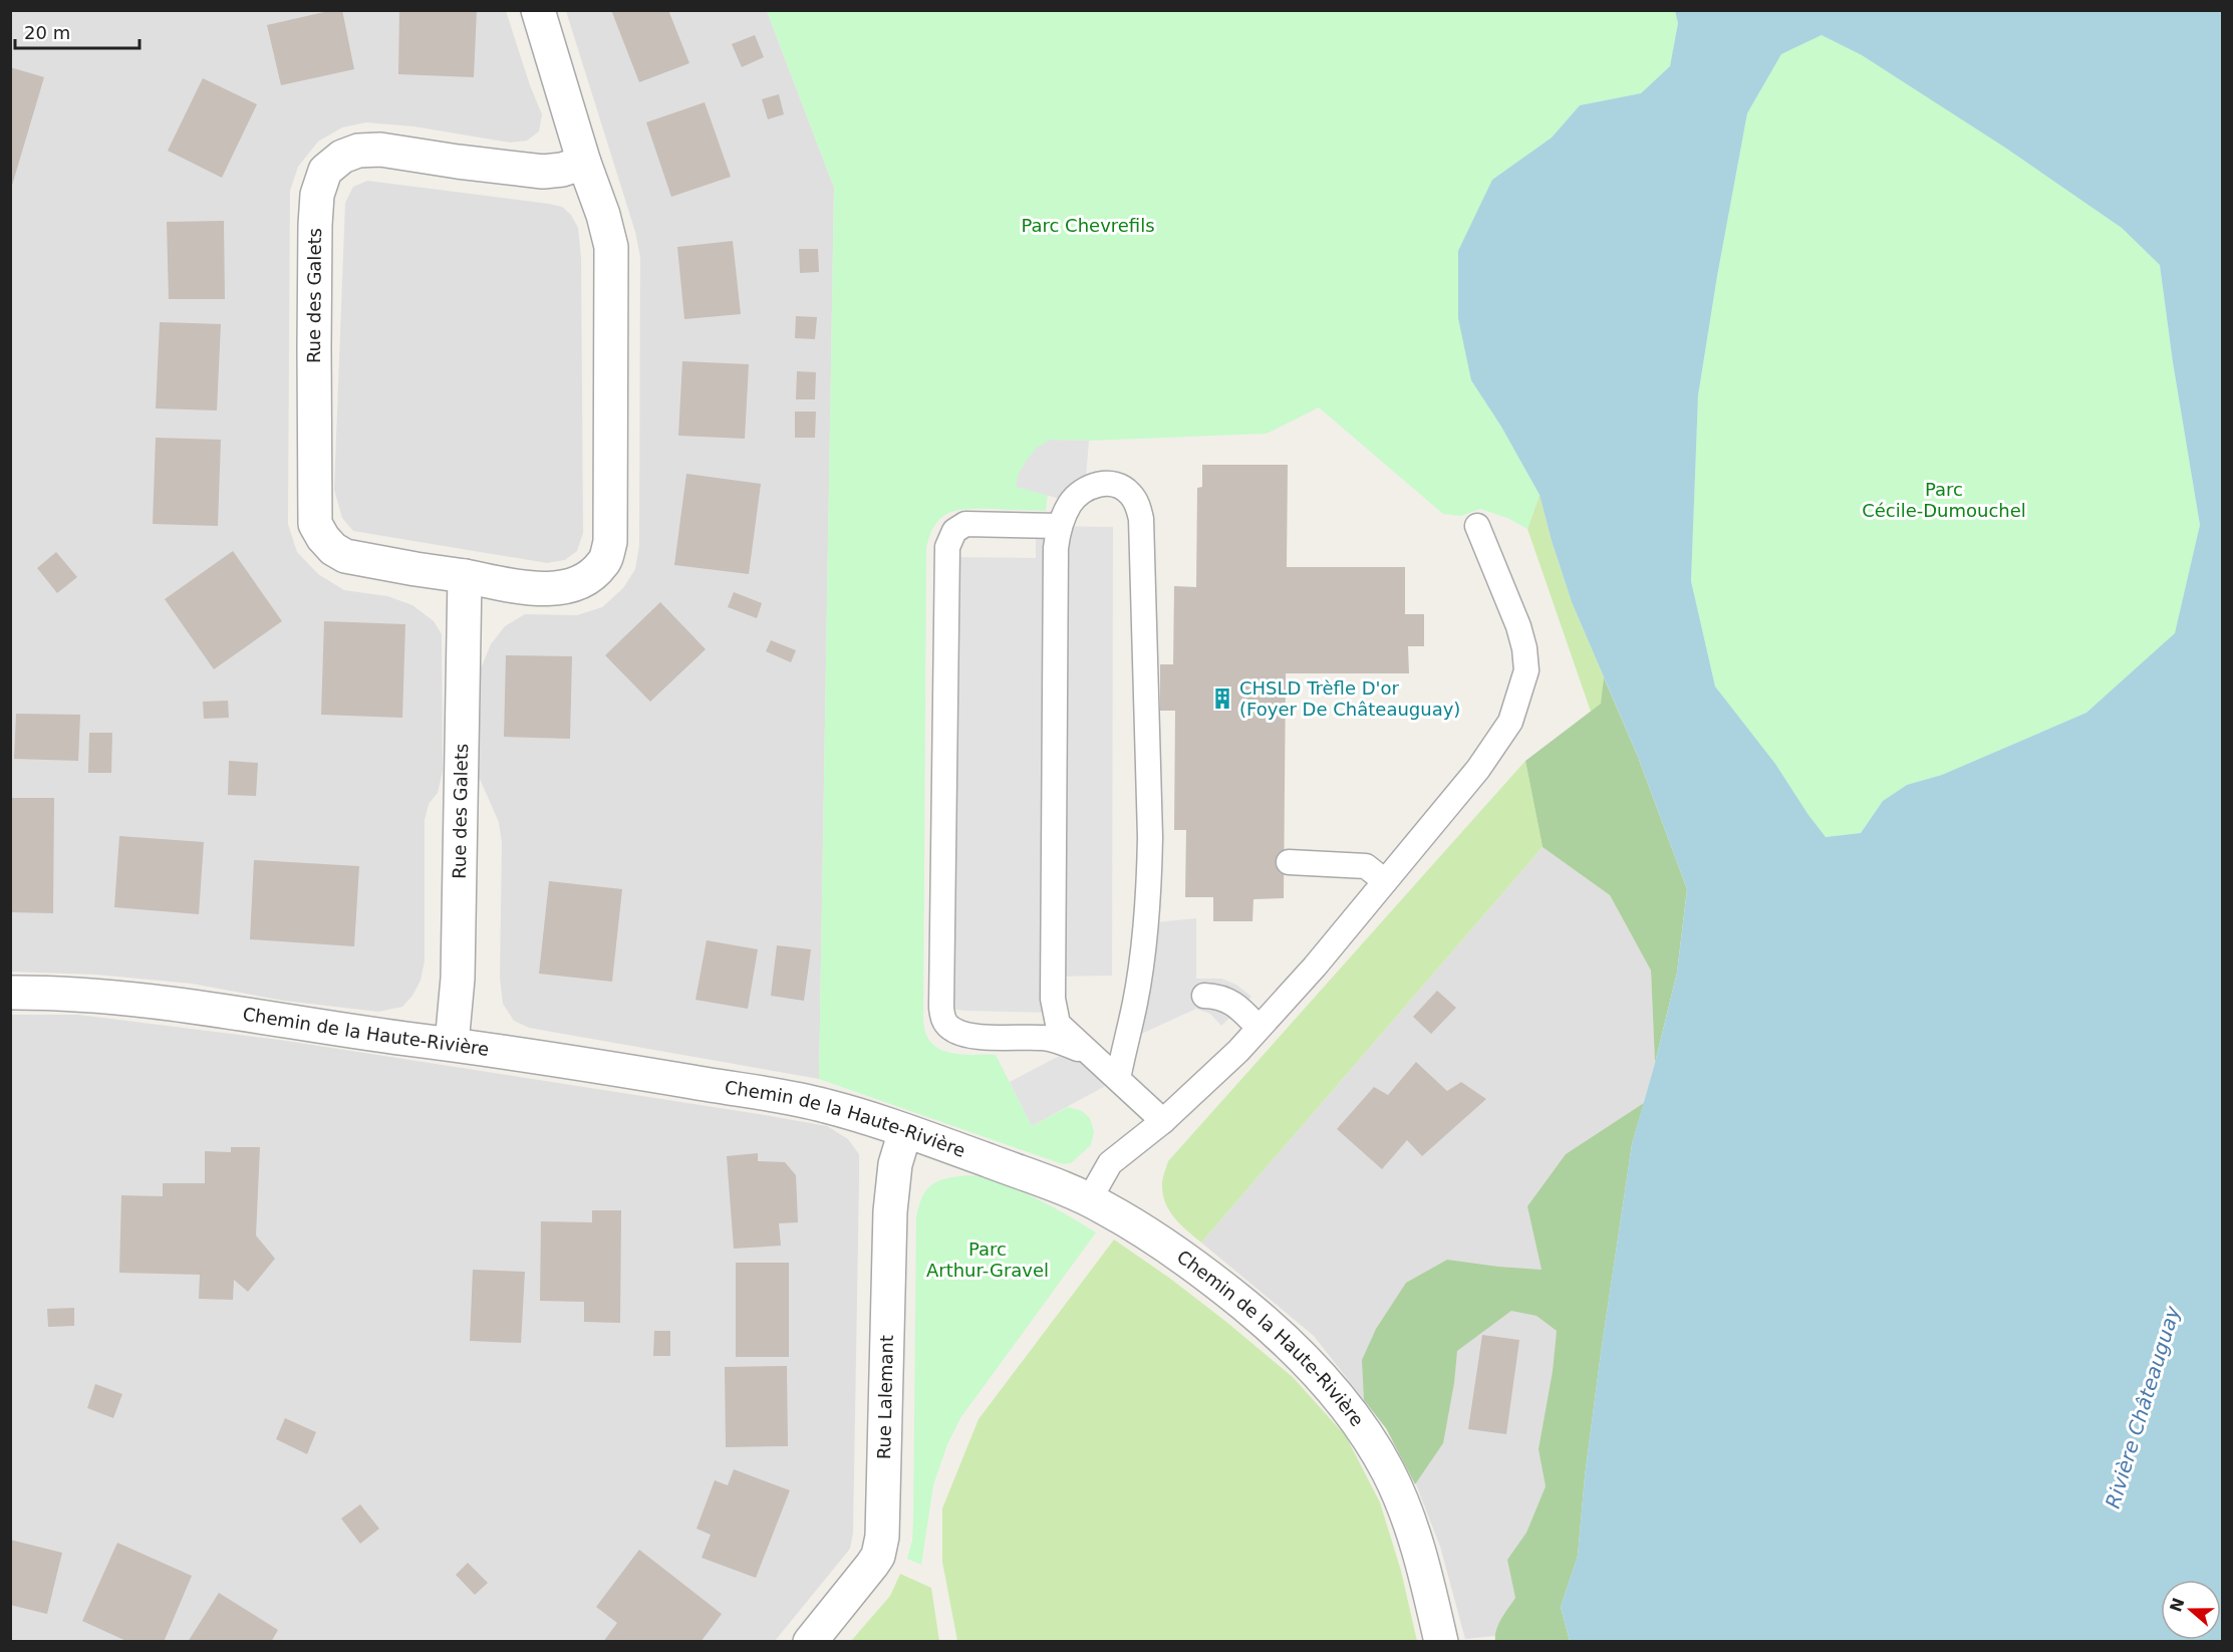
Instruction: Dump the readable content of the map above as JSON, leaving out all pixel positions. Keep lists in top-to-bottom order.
{
  "streets": {
    "street": ["Rue des Galets", "Chemin de la Haute-Rivière", "Rue Lalemant"]
  },
  "crossings": [
    ["Rue des Galets", "Chemin de la Haute-Rivière"],
    ["Chemin de la Haute-Rivière", "Rue Lalemant"]
  ],
  "water": ["Rivière Châteauguay"],
  "parks": ["Parc Chevrefils", "Parc Cécile-Dumouchel", "Parc Arthur-Gravel"],
  "places": {
    "building": ["CHSLD Trèfle D'or (Foyer De Châteauguay)"]
  },
  "scale_bar": "20 m",
  "north": "left"
}
